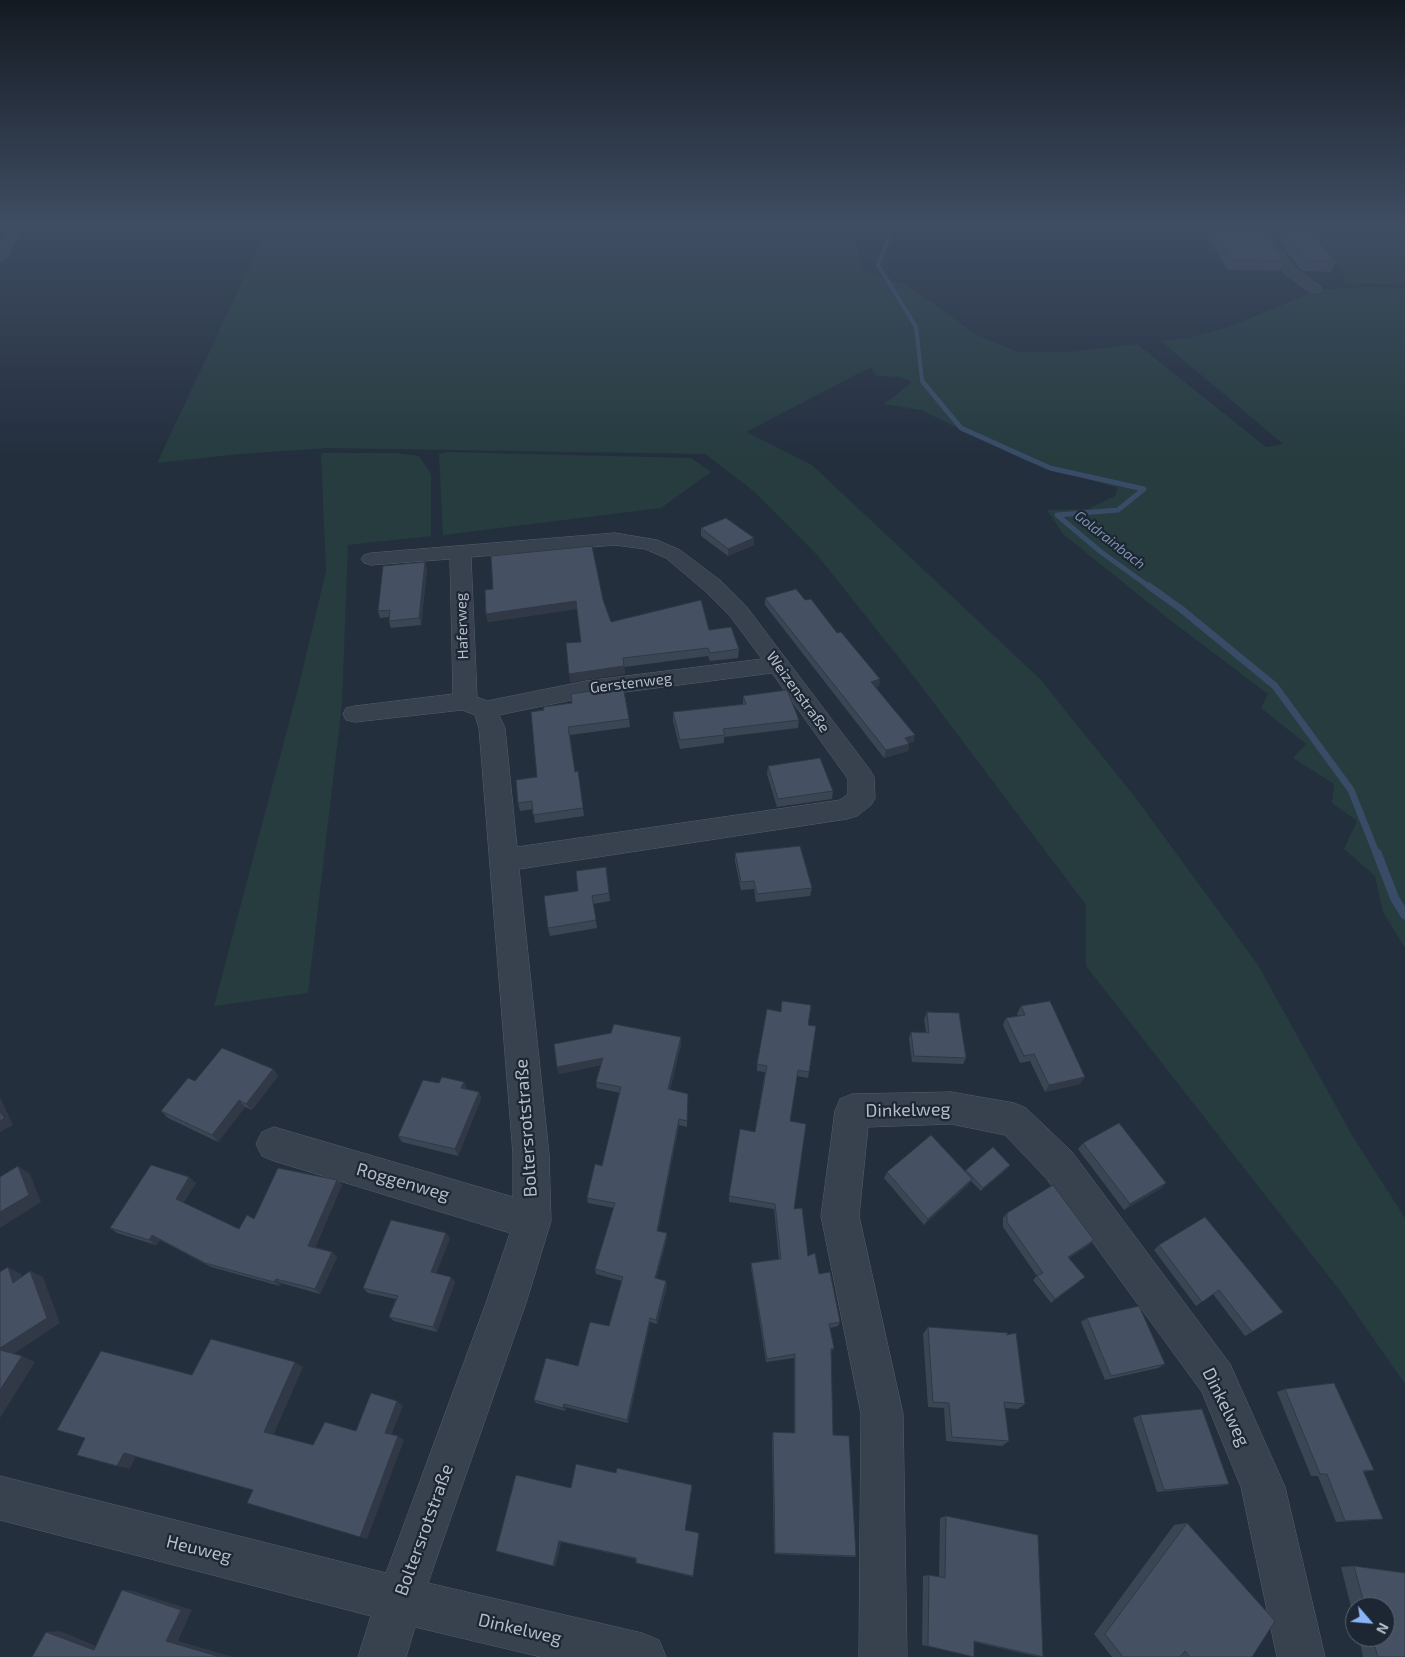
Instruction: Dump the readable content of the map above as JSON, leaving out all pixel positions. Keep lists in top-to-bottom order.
{
  "streets": {
    "street": [
      "Haferweg",
      "Gerstenweg",
      "Weizenstraße",
      "Dinkelweg",
      "Boltersrotstraße",
      "Roggenweg",
      "Heuweg"
    ]
  },
  "crossings": [
    ["Haferweg", "Gerstenweg"],
    ["Haferweg", "Weizenstraße"],
    ["Haferweg", "Boltersrotstraße"],
    ["Gerstenweg", "Weizenstraße"],
    ["Gerstenweg", "Boltersrotstraße"],
    ["Weizenstraße", "Boltersrotstraße"],
    ["Dinkelweg", "Boltersrotstraße"],
    ["Dinkelweg", "Heuweg"],
    ["Boltersrotstraße", "Roggenweg"],
    ["Boltersrotstraße", "Heuweg"]
  ],
  "water": ["Goldrainbach"],
  "north": "bottom right"
}
